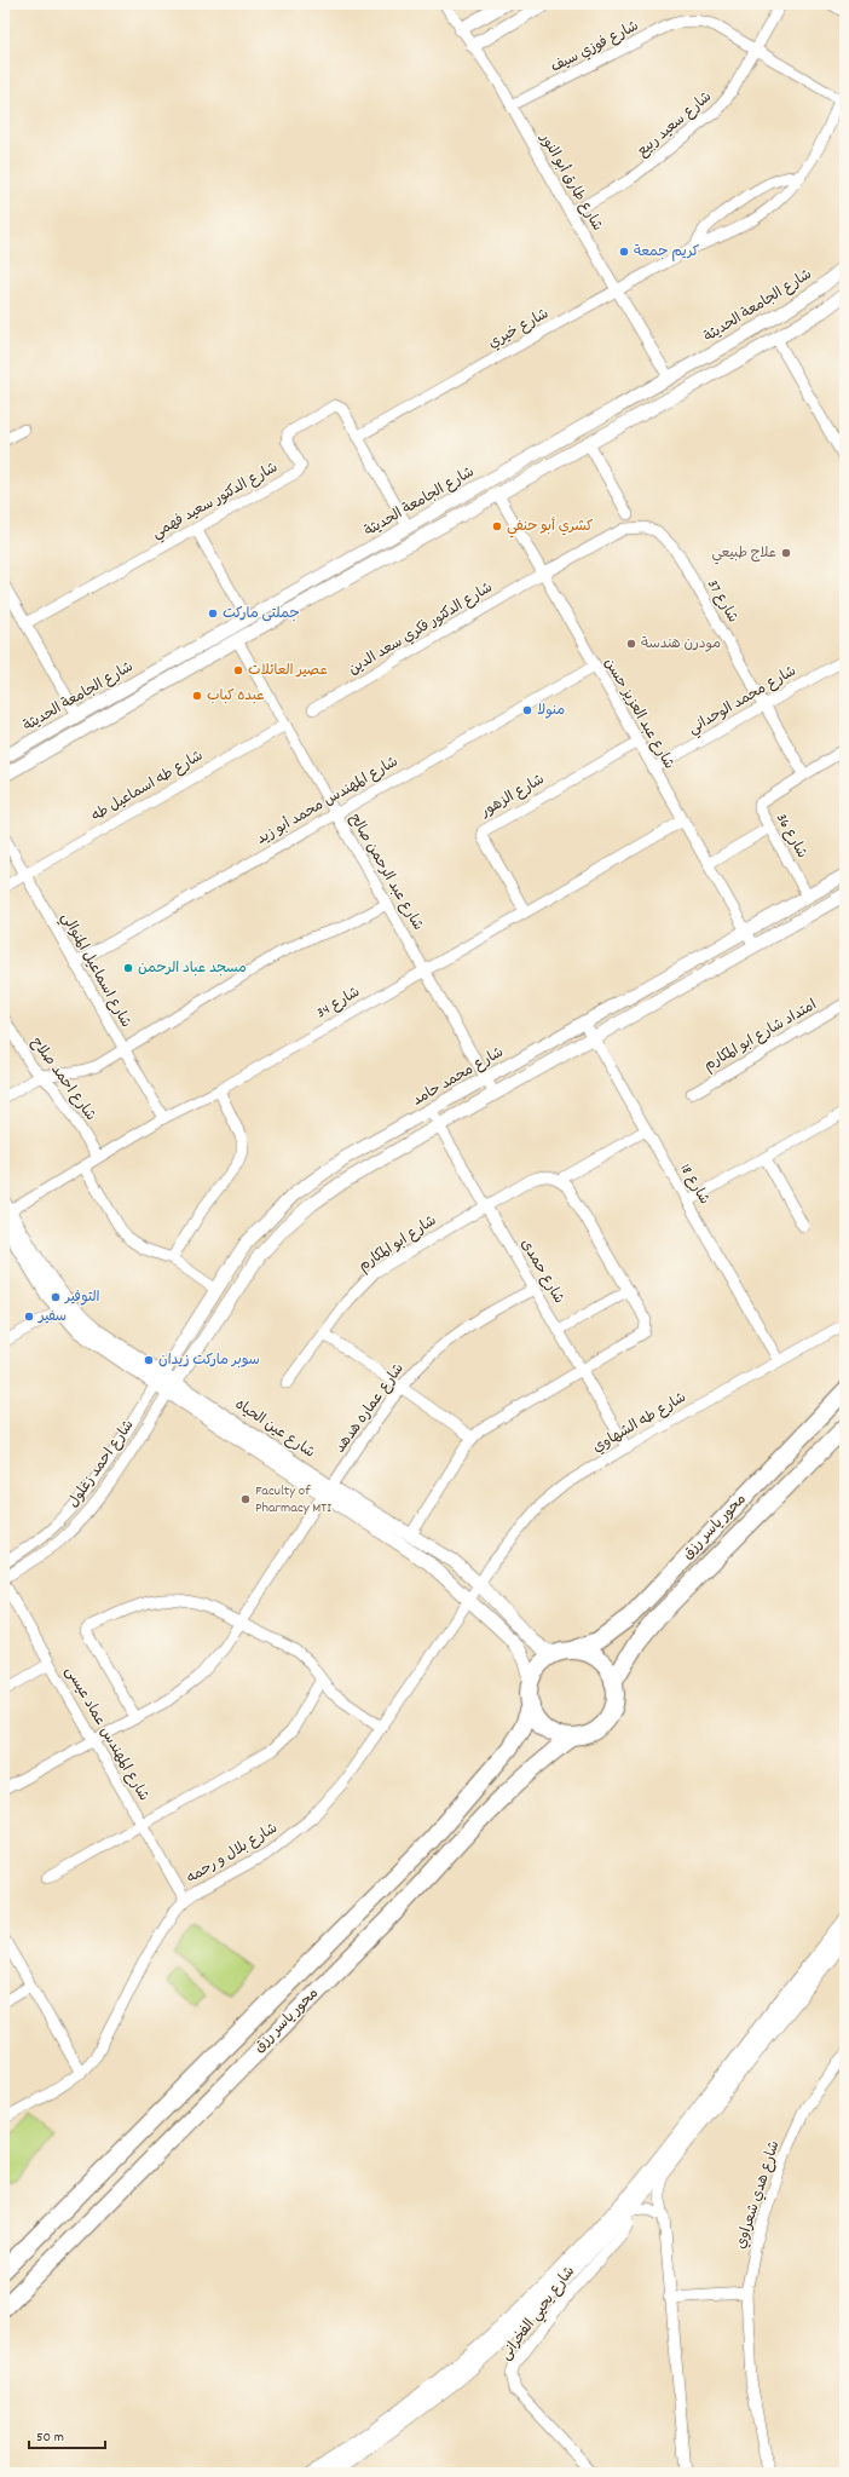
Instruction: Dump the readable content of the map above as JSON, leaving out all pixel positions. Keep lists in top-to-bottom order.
{
  "streets": {
    "main road": ["محور ياسر رزق"],
    "street": [
      "شارع فوزي سيف",
      "شارع سعيد ربيع",
      "شارع طارق أبو النور",
      "شارع الجامعة الحديثة",
      "شارع خيري",
      "شارع الدكتور سعيد فهمي",
      "شارع 37",
      "شارع الدكتور فكري سعد الدين",
      "شارع محمد الوحداني",
      "شارع عبد العزيز حسن",
      "شارع طه اسماعيل طه",
      "شارع الزهور",
      "شارع المهندس محمد أبو زيد",
      "شارع 36",
      "شارع عبد الرحمن صالح",
      "شارع اسماعيل المنوالي",
      "شارع 34",
      "امتداد شارع ابو المكارم",
      "شارع محمد حامد",
      "شارع احمد صلاح",
      "شارع 18",
      "شارع ابو المكارم",
      "شارع حمدى",
      "شارع عماره هدهد",
      "شارع طه الشهاوي",
      "شارع عين الحياه",
      "شارع احمد زغلول",
      "شارع المهندس عماد عيسى",
      "شارع بلال و رحمه",
      "شارع هدي شعراوي",
      "شارع يحيي الفخرانى"
    ]
  },
  "crossings": [
    ["شارع فوزي سيف", "شارع سعيد ربيع"],
    ["شارع فوزي سيف", "شارع طارق أبو النور"],
    ["شارع فوزي سيف", "شارع خيري"],
    ["شارع سعيد ربيع", "شارع طارق أبو النور"],
    ["شارع طارق أبو النور", "شارع الجامعة الحديثة"],
    ["شارع طارق أبو النور", "شارع خيري"],
    ["شارع الجامعة الحديثة", "شارع عبد العزيز حسن"],
    ["شارع الجامعة الحديثة", "شارع عبد الرحمن صالح"],
    ["شارع خيري", "شارع الدكتور سعيد فهمي"],
    ["شارع 37", "شارع الدكتور فكري سعد الدين"],
    ["شارع 37", "شارع محمد الوحداني"],
    ["شارع 37", "شارع عبد العزيز حسن"],
    ["شارع 37", "شارع 36"],
    ["شارع الدكتور فكري سعد الدين", "شارع عبد العزيز حسن"],
    ["شارع محمد الوحداني", "شارع عبد العزيز حسن"],
    ["شارع عبد العزيز حسن", "شارع الزهور"],
    ["شارع عبد العزيز حسن", "شارع المهندس محمد أبو زيد"],
    ["شارع عبد العزيز حسن", "شارع 34"],
    ["شارع عبد العزيز حسن", "شارع محمد حامد"],
    ["شارع طه اسماعيل طه", "شارع عبد الرحمن صالح"],
    ["شارع طه اسماعيل طه", "شارع اسماعيل المنوالي"],
    ["شارع الزهور", "شارع 34"],
    ["شارع المهندس محمد أبو زيد", "شارع عبد الرحمن صالح"],
    ["شارع المهندس محمد أبو زيد", "شارع اسماعيل المنوالي"],
    ["شارع 36", "شارع محمد حامد"],
    ["شارع عبد الرحمن صالح", "شارع 34"],
    ["شارع عبد الرحمن صالح", "شارع محمد حامد"],
    ["شارع اسماعيل المنوالي", "شارع 34"],
    ["شارع 34", "شارع احمد صلاح"],
    ["شارع 34", "شارع عين الحياه"],
    ["شارع محمد حامد", "شارع 18"],
    ["شارع محمد حامد", "شارع حمدى"],
    ["شارع محمد حامد", "شارع عين الحياه"],
    ["شارع محمد حامد", "شارع احمد زغلول"],
    ["شارع 18", "شارع طه الشهاوي"],
    ["شارع ابو المكارم", "شارع حمدى"],
    ["شارع حمدى", "شارع عماره هدهد"],
    ["شارع حمدى", "شارع طه الشهاوي"],
    ["شارع عماره هدهد", "شارع عين الحياه"],
    ["شارع عماره هدهد", "شارع المهندس عماد عيسى"],
    ["شارع طه الشهاوي", "شارع عين الحياه"],
    ["شارع طه الشهاوي", "شارع بلال و رحمه"],
    ["شارع عين الحياه", "شارع احمد زغلول"],
    ["شارع عين الحياه", "محور ياسر رزق"],
    ["شارع عين الحياه", "شارع بلال و رحمه"],
    ["شارع المهندس عماد عيسى", "شارع بلال و رحمه"]
  ],
  "places": [
    "كريم جمعة",
    "كشري أبو حنفي",
    "علاج طبيعي",
    "جملتى ماركت",
    "مودرن هندسة",
    "عصير العائلات",
    "عبده كباب",
    "منولا",
    "مسجد عباد الرحمن",
    "التوفير",
    "سفير",
    "سوبر ماركت زيدان",
    "Faculty of Pharmacy MTI"
  ],
  "scale_bar": "50 m"
}
